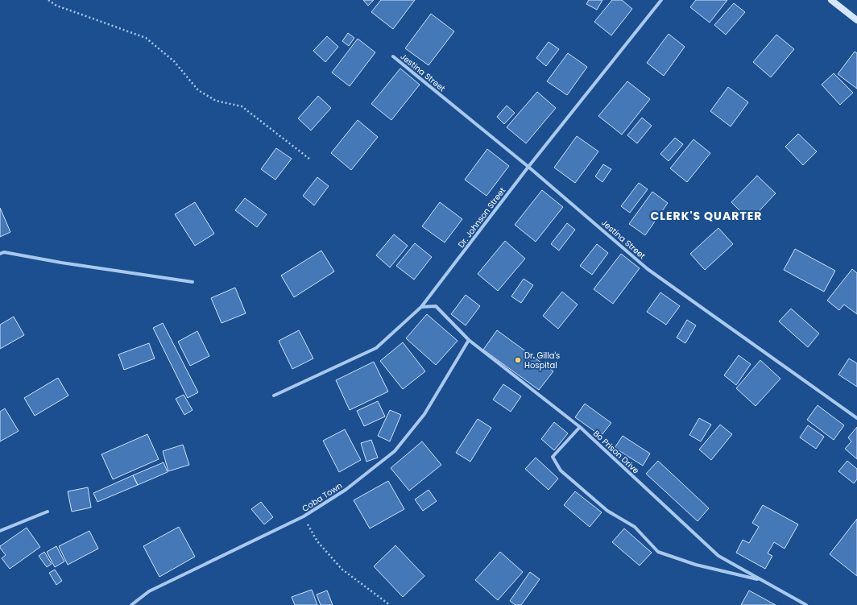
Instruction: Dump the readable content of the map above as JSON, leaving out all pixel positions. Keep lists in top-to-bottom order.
{
  "streets": {
    "street": [
      "Jestina Street",
      "Dr. Johnson Street",
      "Bo Prison Drive",
      "Coba Town"
    ]
  },
  "crossings": [
    ["Jestina Street", "Dr. Johnson Street"],
    ["Dr. Johnson Street", "Bo Prison Drive"],
    ["Bo Prison Drive", "Coba Town"]
  ],
  "districts": ["CLERK'S QUARTER"],
  "places": ["Dr. Gilla's Hospital"]
}
